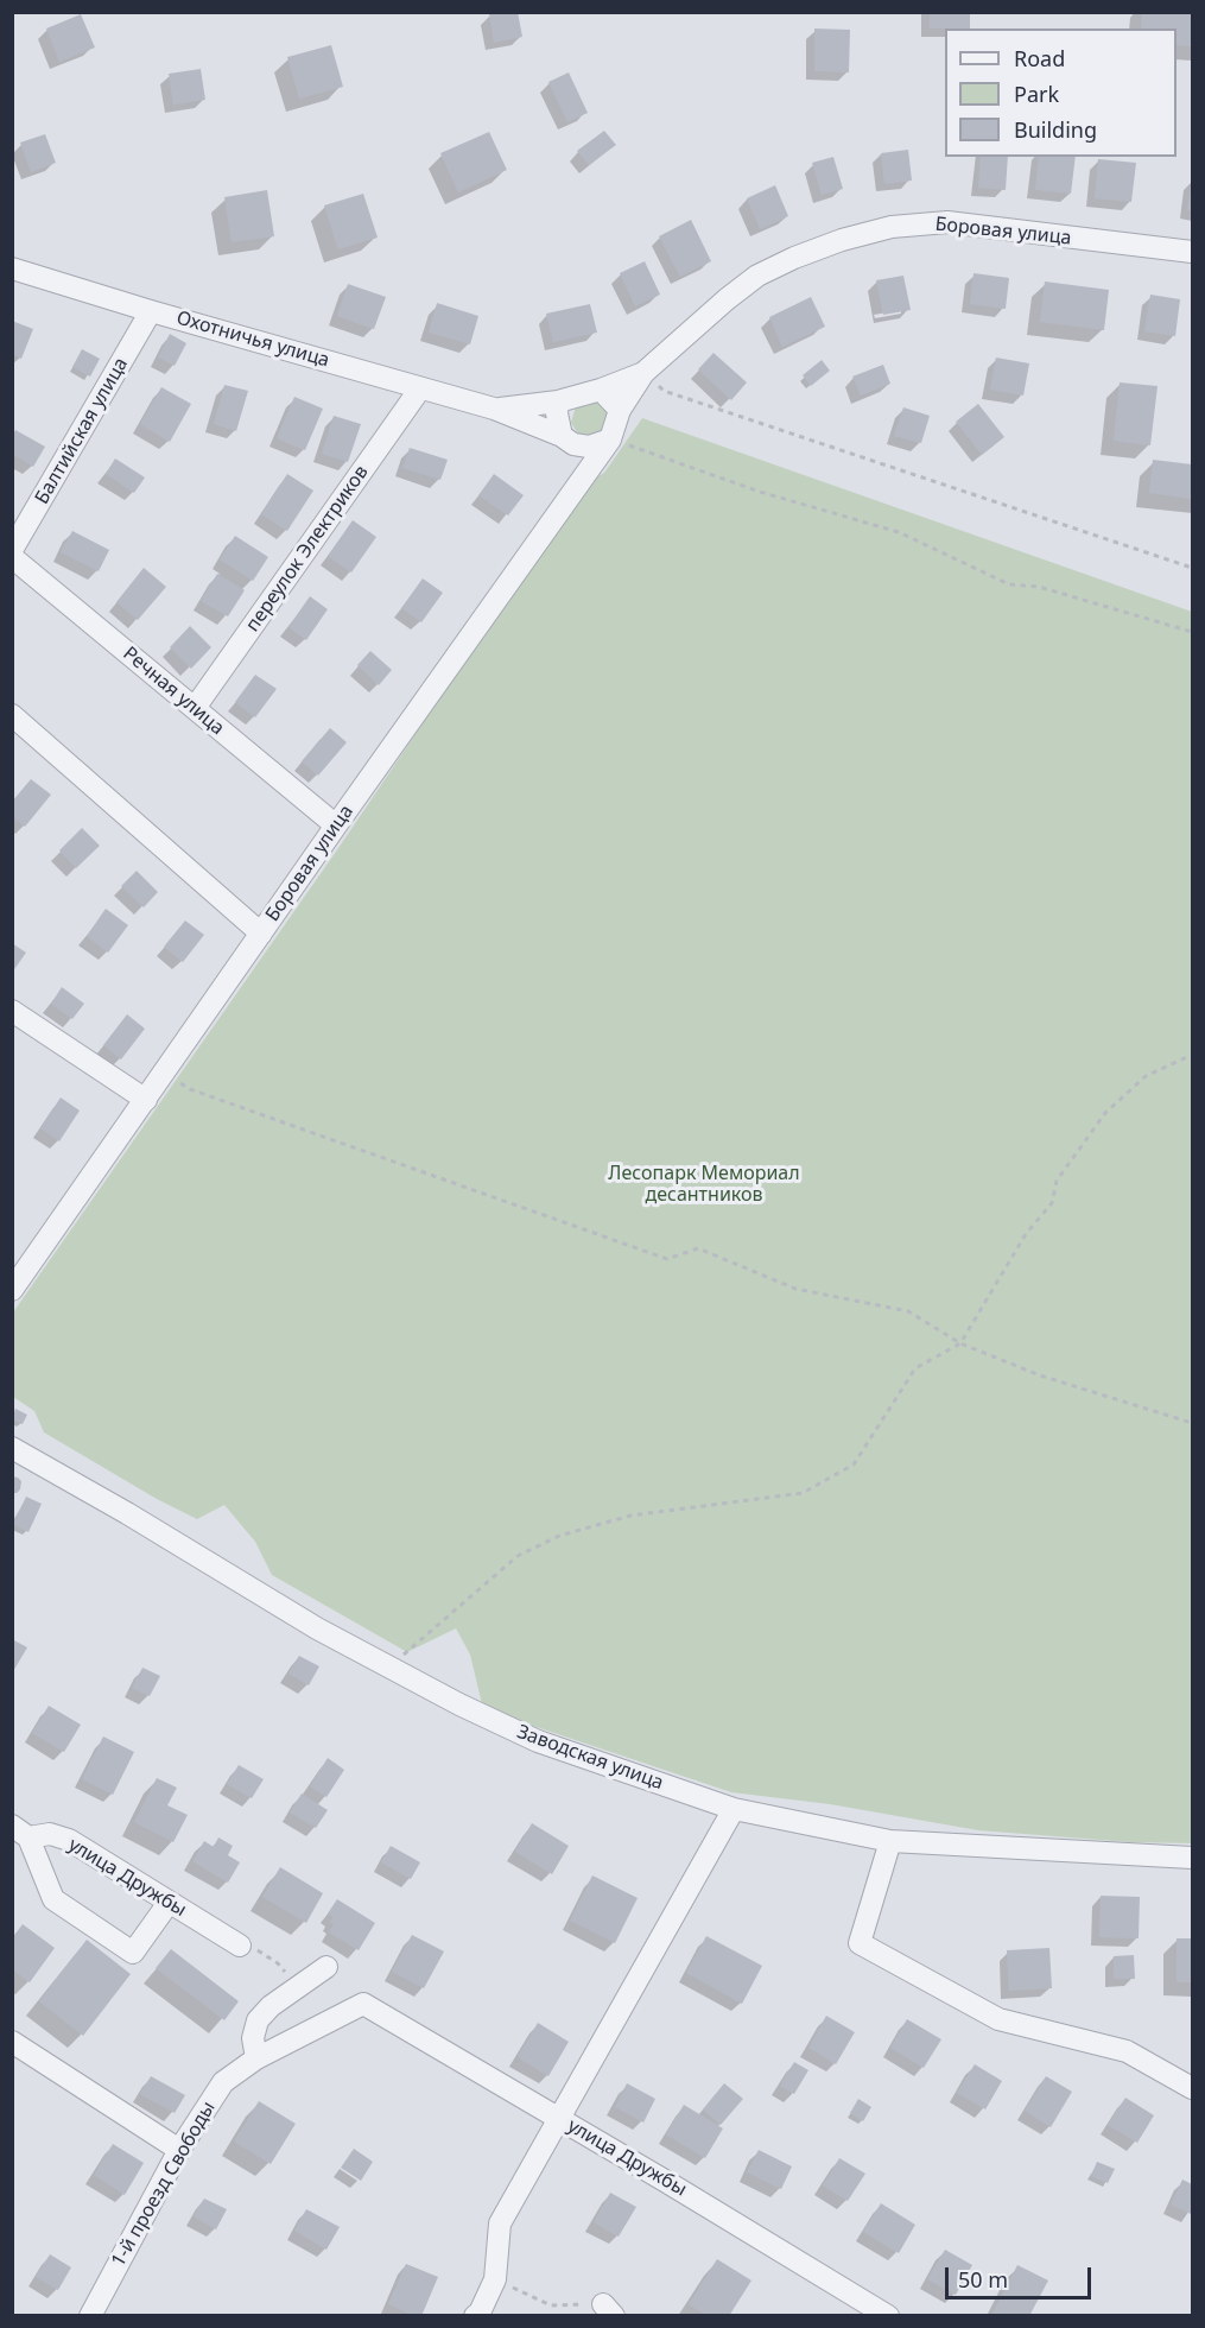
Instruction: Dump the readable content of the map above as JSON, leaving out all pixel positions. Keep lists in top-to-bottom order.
{
  "streets": {
    "street": [
      "Боровая улица",
      "Охотничья улица",
      "Балтийская улица",
      "переулок Электриков",
      "Речная улица",
      "Заводская улица",
      "улица Дружбы",
      "1-й проезд Свободы"
    ]
  },
  "crossings": [
    ["Боровая улица", "Охотничья улица"],
    ["Боровая улица", "Речная улица"],
    ["Охотничья улица", "Балтийская улица"],
    ["Охотничья улица", "переулок Электриков"],
    ["переулок Электриков", "Речная улица"],
    ["улица Дружбы", "1-й проезд Свободы"]
  ],
  "parks": ["Лесопарк Мемориал десантников"],
  "legend": ["Road", "Park", "Building"],
  "scale_bar": "50 m"
}
